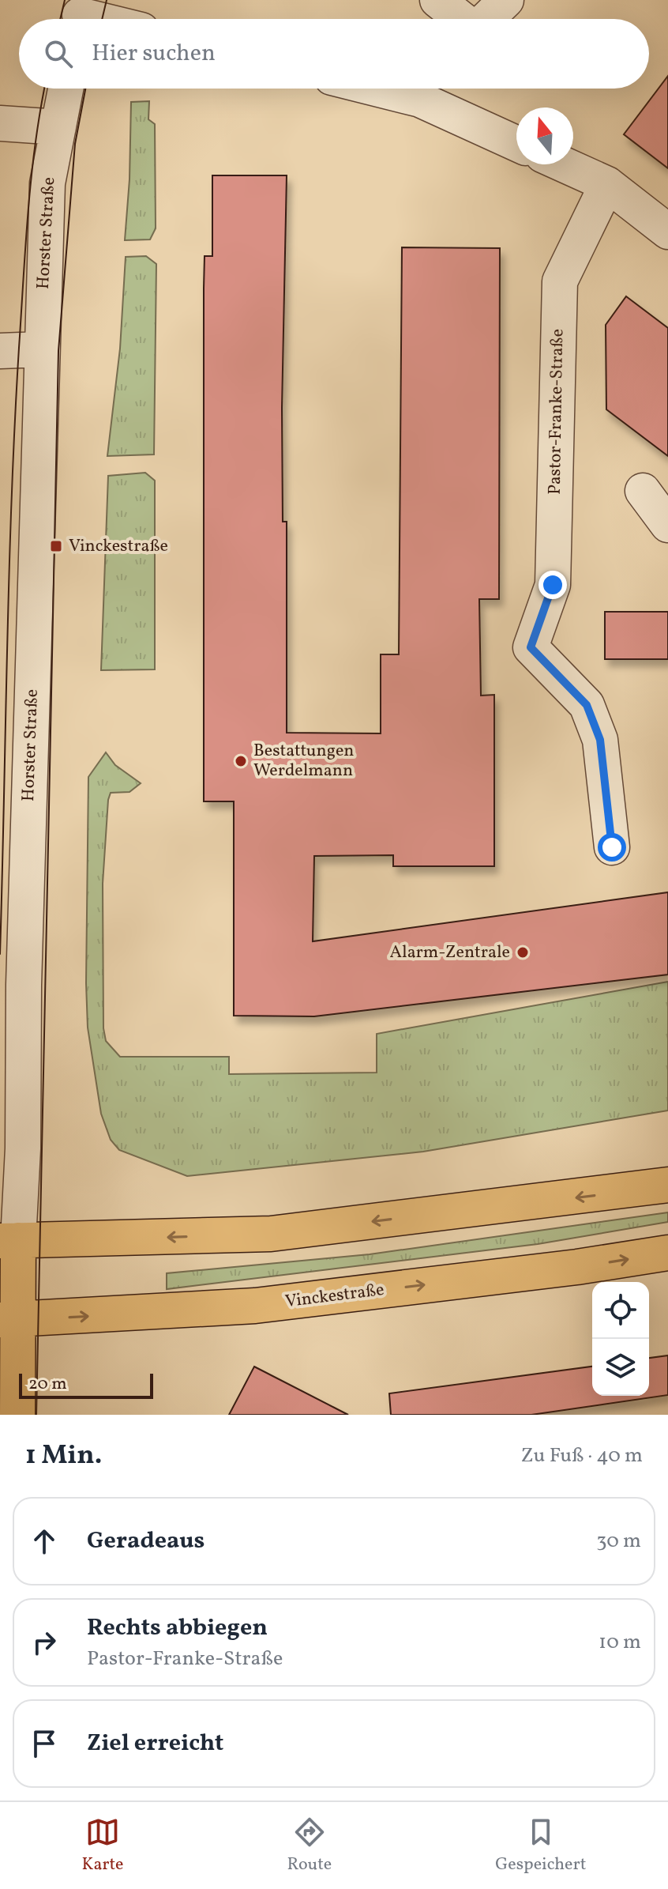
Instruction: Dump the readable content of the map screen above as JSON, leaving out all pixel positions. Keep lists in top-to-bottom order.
{
  "streets": {
    "main road": ["Horster Straße", "Vinckestraße"],
    "street": ["Pastor-Franke-Straße"]
  },
  "crossings": [
    ["Horster Straße", "Vinckestraße"]
  ],
  "places": {
    "transit": ["Vinckestraße"],
    "other": ["Bestattungen Werdelmann", "Alarm-Zentrale"]
  },
  "scale_bar": "20 m",
  "north": "top",
  "page": {
    "search": "Hier suchen",
    "scale": "20 m",
    "heading": ["1 Min.", "Zu Fuß · 40 m"],
    "list": [
      ["Geradeaus", "30 m"],
      ["Rechts abbiegen", "Pastor-Franke-Straße", "10 m"],
      "Ziel erreicht"
    ],
    "nav": ["Karte", "Route", "Gespeichert"]
  }
}
